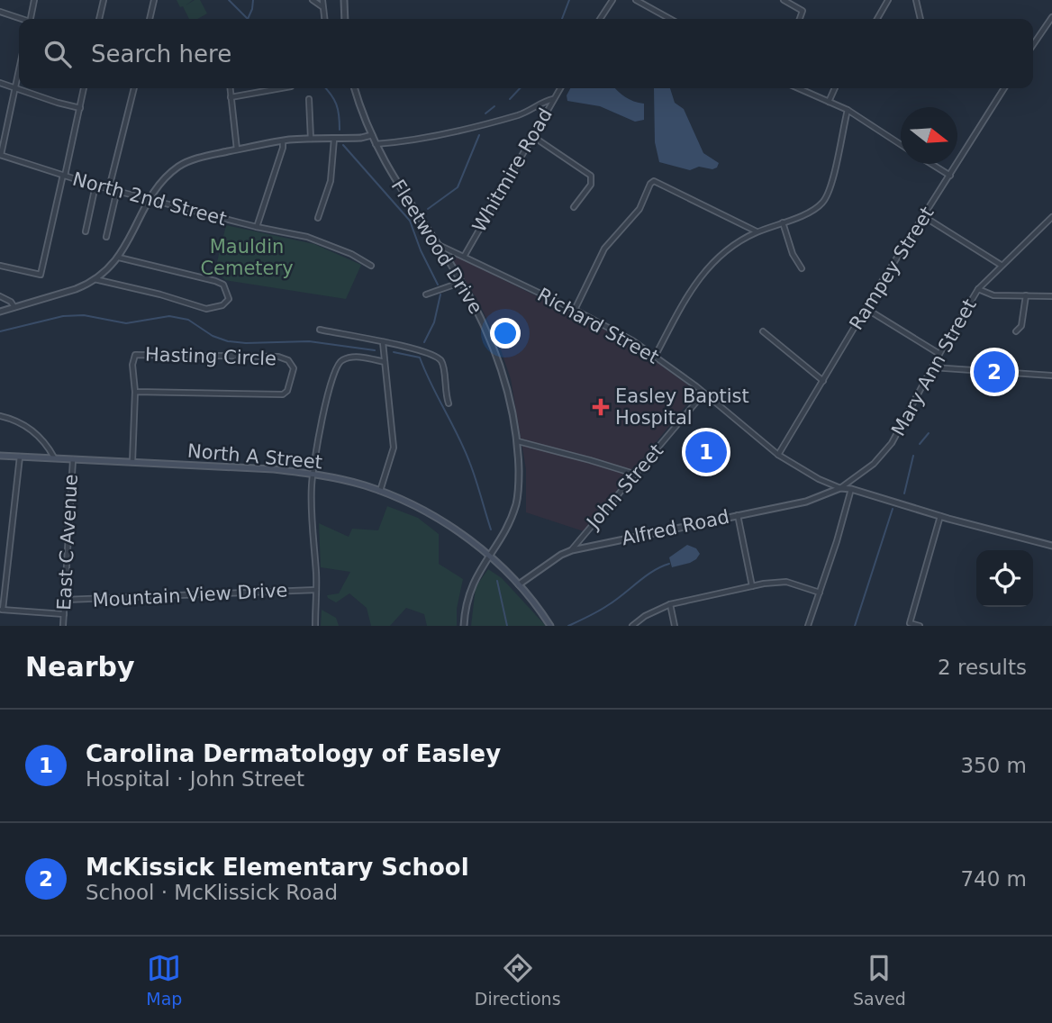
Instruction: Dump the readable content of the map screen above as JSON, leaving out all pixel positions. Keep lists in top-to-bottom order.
{
  "streets": {
    "main road": ["North A Street"],
    "street": [
      "Whitmire Road",
      "North 2nd Street",
      "Fleetwood Drive",
      "Rampey Street",
      "Richard Street",
      "Hasting Circle",
      "Mary Ann Street",
      "John Street",
      "Alfred Road",
      "East C Avenue",
      "Mountain View Drive"
    ]
  },
  "crossings": [
    ["Whitmire Road", "Richard Street"],
    ["Fleetwood Drive", "Richard Street"],
    ["Fleetwood Drive", "North A Street"],
    ["Rampey Street", "Richard Street"],
    ["Richard Street", "Mary Ann Street"],
    ["Richard Street", "John Street"],
    ["Richard Street", "Alfred Road"],
    ["Hasting Circle", "North A Street"],
    ["Mary Ann Street", "Alfred Road"],
    ["North A Street", "Alfred Road"],
    ["North A Street", "East C Avenue"],
    ["John Street", "Alfred Road"],
    ["East C Avenue", "Mountain View Drive"]
  ],
  "parks": ["Mauldin Cemetery"],
  "places": {
    "health": ["Easley Baptist Hospital"]
  },
  "north": "right",
  "page": {
    "search": "Search here",
    "pins": ["2", "1"],
    "heading": ["Nearby", "2 results"],
    "list": [
      {
        "mark": "1",
        "name": "Carolina Dermatology of Easley",
        "note": "Hospital · John Street",
        "value": "350 m"
      },
      {
        "mark": "2",
        "name": "McKissick Elementary School",
        "note": "School · McKlissick Road",
        "value": "740 m"
      }
    ],
    "nav": ["Map", "Directions", "Saved"]
  }
}
